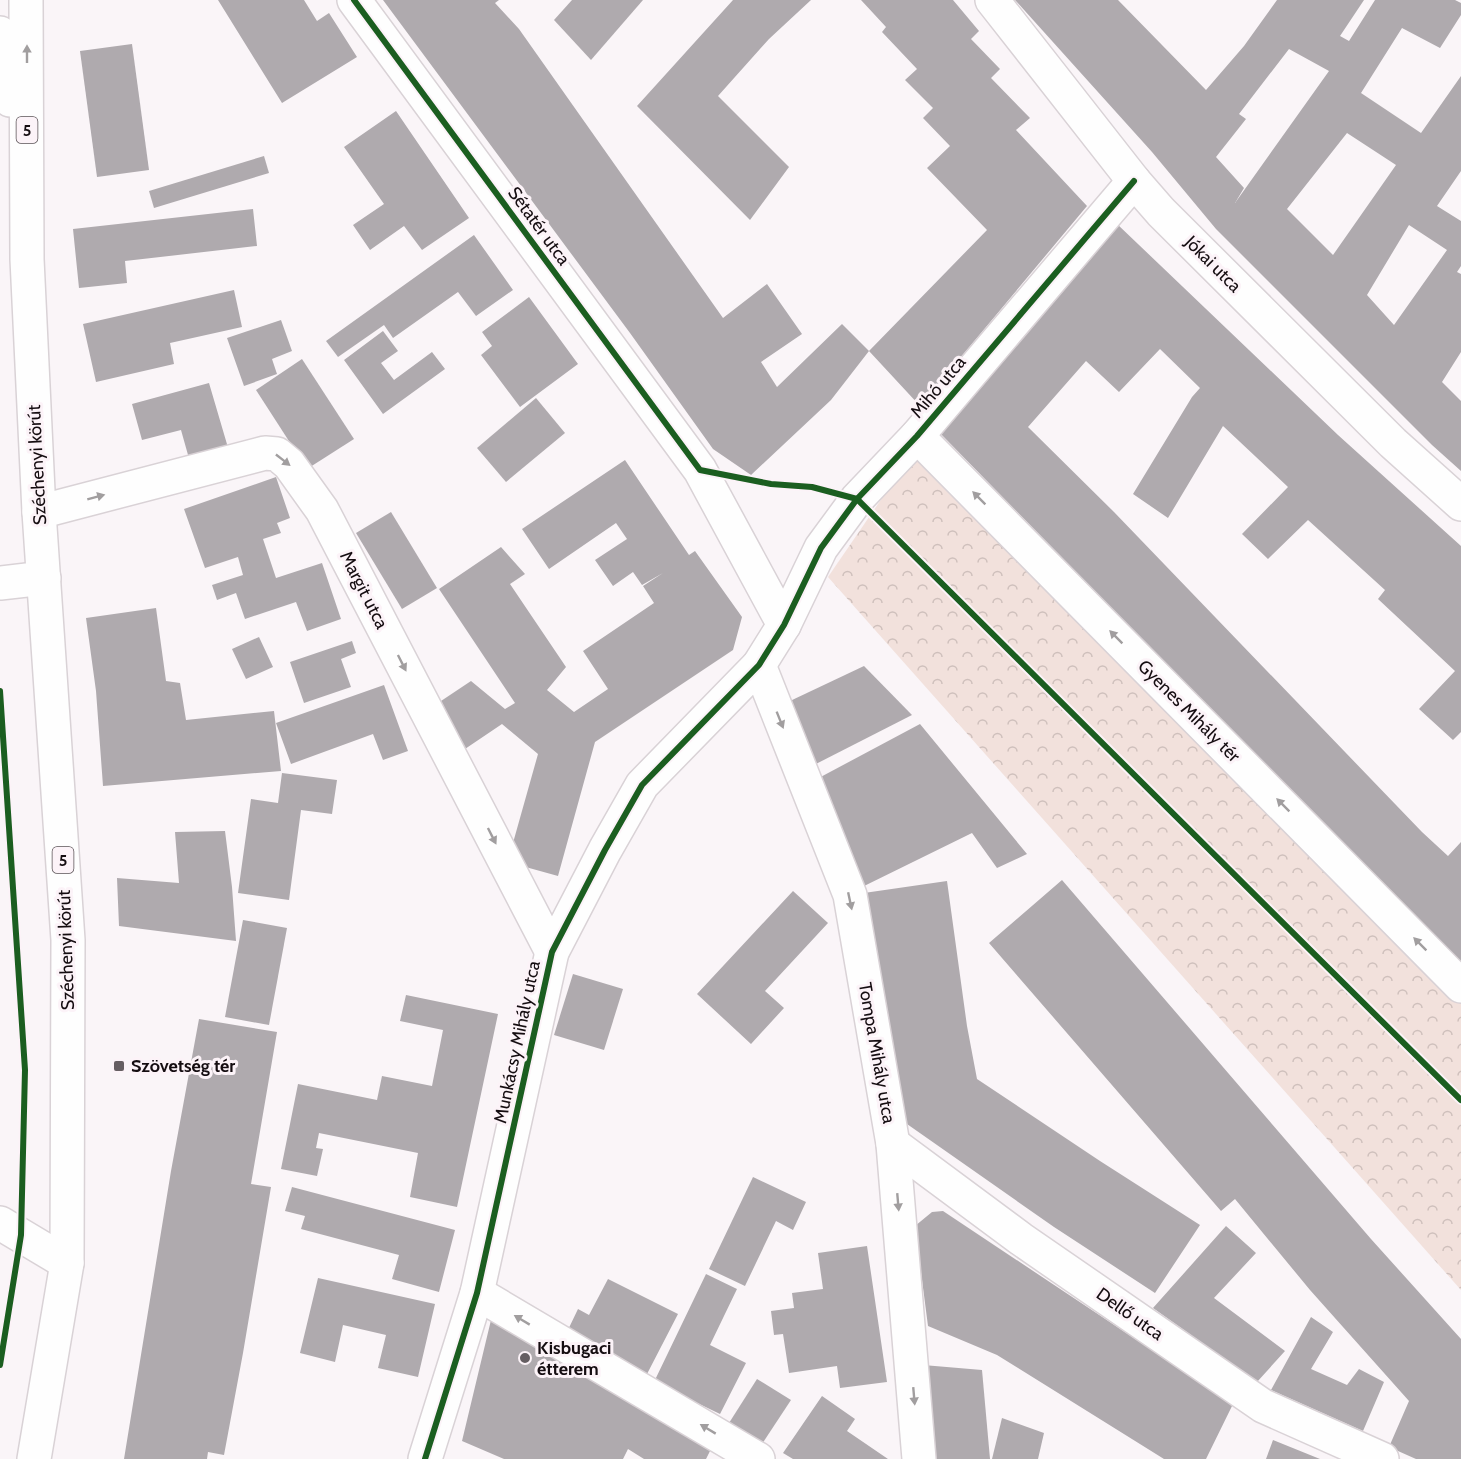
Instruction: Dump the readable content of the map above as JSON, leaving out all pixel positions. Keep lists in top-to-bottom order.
{
  "streets": {
    "street": [
      "5",
      "Sétatér utca",
      "Jókai utca",
      "Mihó utca",
      "Széchenyi körút",
      "Margit utca",
      "Gyenes Mihály tér",
      "Munkácsy Mihály utca",
      "Tompa Mihály utca",
      "Dellő utca"
    ]
  },
  "crossings": [
    ["Sétatér utca", "Mihó utca"],
    ["Sétatér utca", "Munkácsy Mihály utca"],
    ["Jókai utca", "Mihó utca"],
    ["Mihó utca", "Gyenes Mihály tér"],
    ["Mihó utca", "Munkácsy Mihály utca"],
    ["Széchenyi körút", "Margit utca"],
    ["Margit utca", "Munkácsy Mihály utca"],
    ["Munkácsy Mihály utca", "Tompa Mihály utca"],
    ["Tompa Mihály utca", "Dellő utca"]
  ],
  "one_way": ["Margit utca", "Gyenes Mihály tér", "Tompa Mihály utca"],
  "places": {
    "transit": ["Szövetség tér"],
    "other": ["Kisbugaci étterem"]
  }
}
